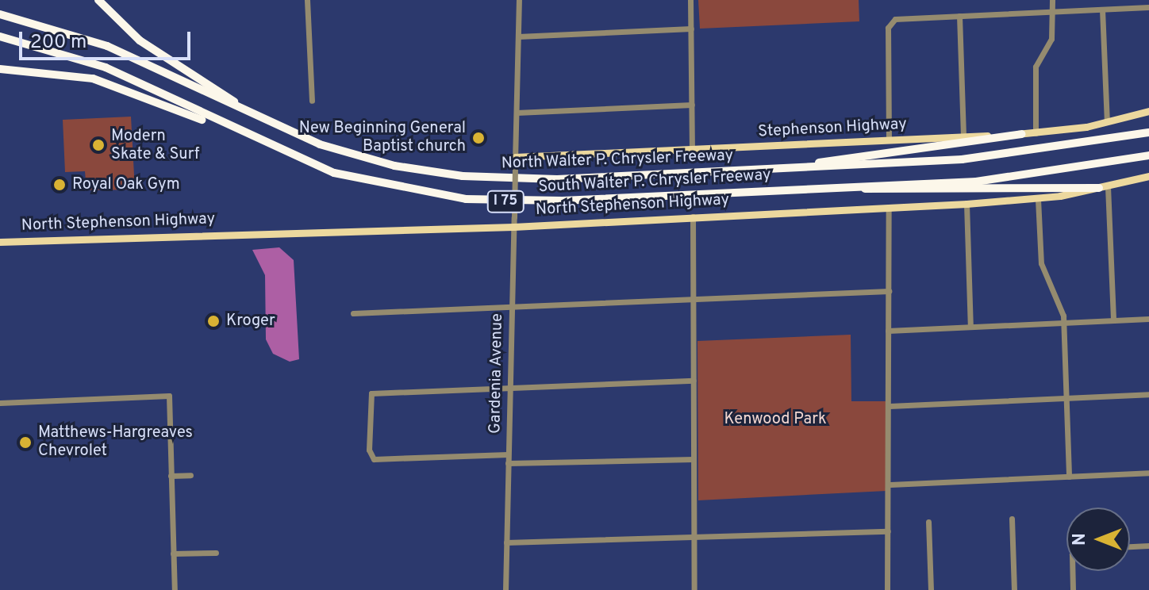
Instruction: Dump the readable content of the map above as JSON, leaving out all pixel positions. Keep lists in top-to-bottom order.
{
  "streets": {
    "highway": ["North Walter P. Chrysler Freeway", "South Walter P. Chrysler Freeway", "I 75"],
    "main road": ["Stephenson Highway", "North Stephenson Highway"],
    "street": ["Gardenia Avenue"]
  },
  "crossings": [
    ["Stephenson Highway", "Gardenia Avenue"],
    ["North Stephenson Highway", "Gardenia Avenue"]
  ],
  "parks": ["Kenwood Park"],
  "places": [
    "New Beginning General Baptist church",
    "Modern Skate & Surf",
    "Royal Oak Gym",
    "Kroger",
    "Matthews-Hargreaves Chevrolet"
  ],
  "scale_bar": "200 m",
  "north": "left"
}
